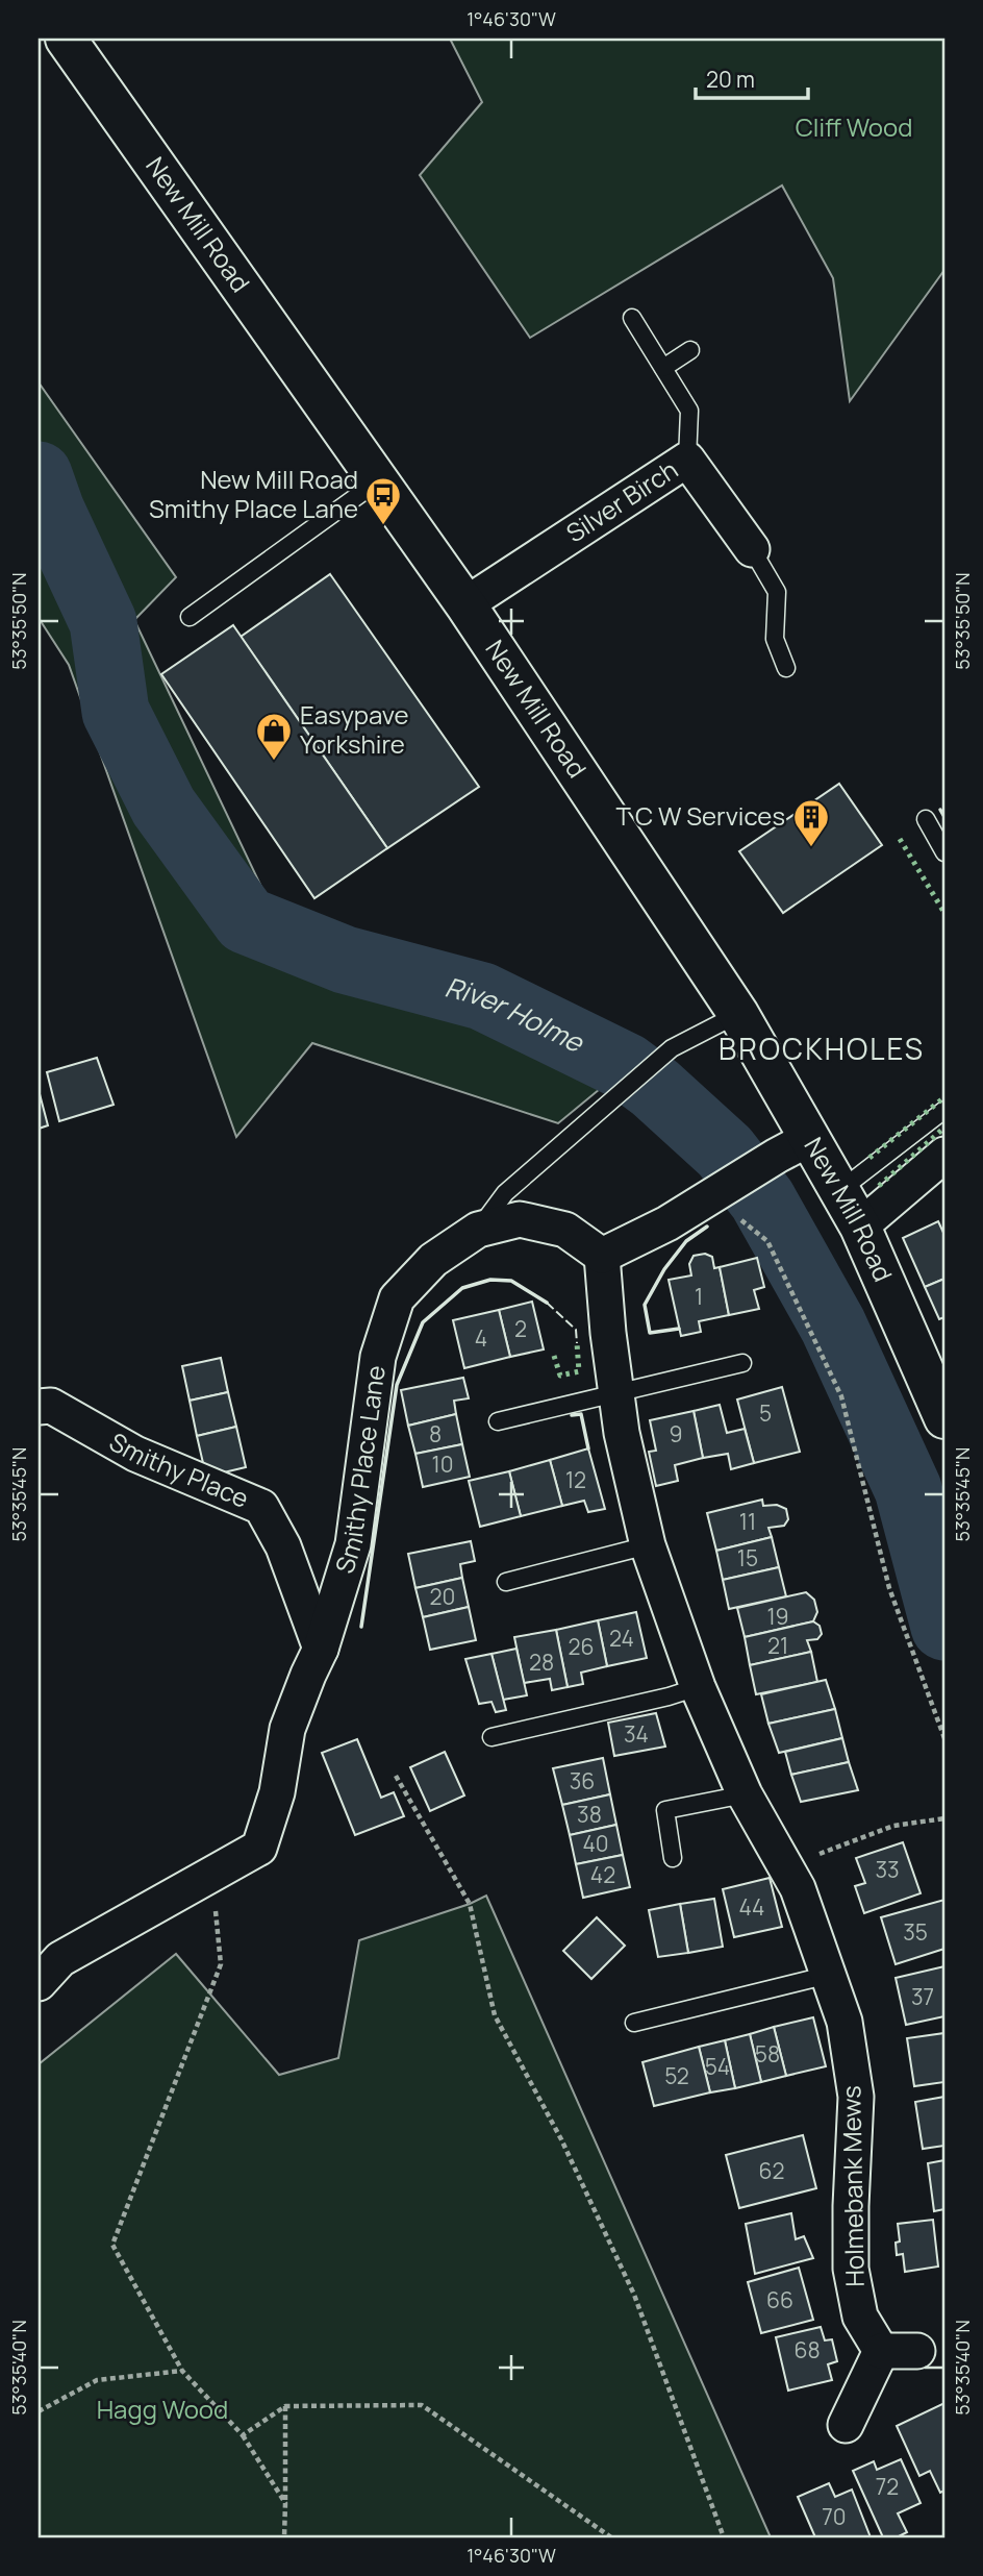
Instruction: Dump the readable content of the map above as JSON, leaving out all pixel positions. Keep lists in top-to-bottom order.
{
  "streets": {
    "main road": ["New Mill Road"],
    "street": [
      "Silver Birch",
      "Smithy Place Lane",
      "Smithy Place",
      "Holmebank Mews"
    ]
  },
  "crossings": [
    ["New Mill Road", "Silver Birch"],
    ["Smithy Place Lane", "Smithy Place"],
    ["Smithy Place Lane", "Holmebank Mews"]
  ],
  "districts": ["BROCKHOLES"],
  "water": ["River Holme"],
  "parks": ["Cliff Wood", "Hagg Wood"],
  "places": {
    "bus stop": ["New Mill Road Smithy Place Lane"],
    "shop": ["Easypave Yorkshire"],
    "building": ["T C W Services"]
  },
  "house_numbers": [
    "1",
    "2",
    "4",
    "5",
    "8",
    "9",
    "10",
    "12",
    "11",
    "15",
    "20",
    "19",
    "24",
    "21",
    "26",
    "28",
    "34",
    "36",
    "38",
    "40",
    "33",
    "42",
    "44",
    "35",
    "37",
    "58",
    "54",
    "52",
    "62",
    "66",
    "68",
    "72",
    "70"
  ],
  "scale_bar": "20 m",
  "coordinates": [
    "1°46'30\"W",
    "53°35'50\"N",
    "53°35'45\"N",
    "53°35'40\"N"
  ]
}
